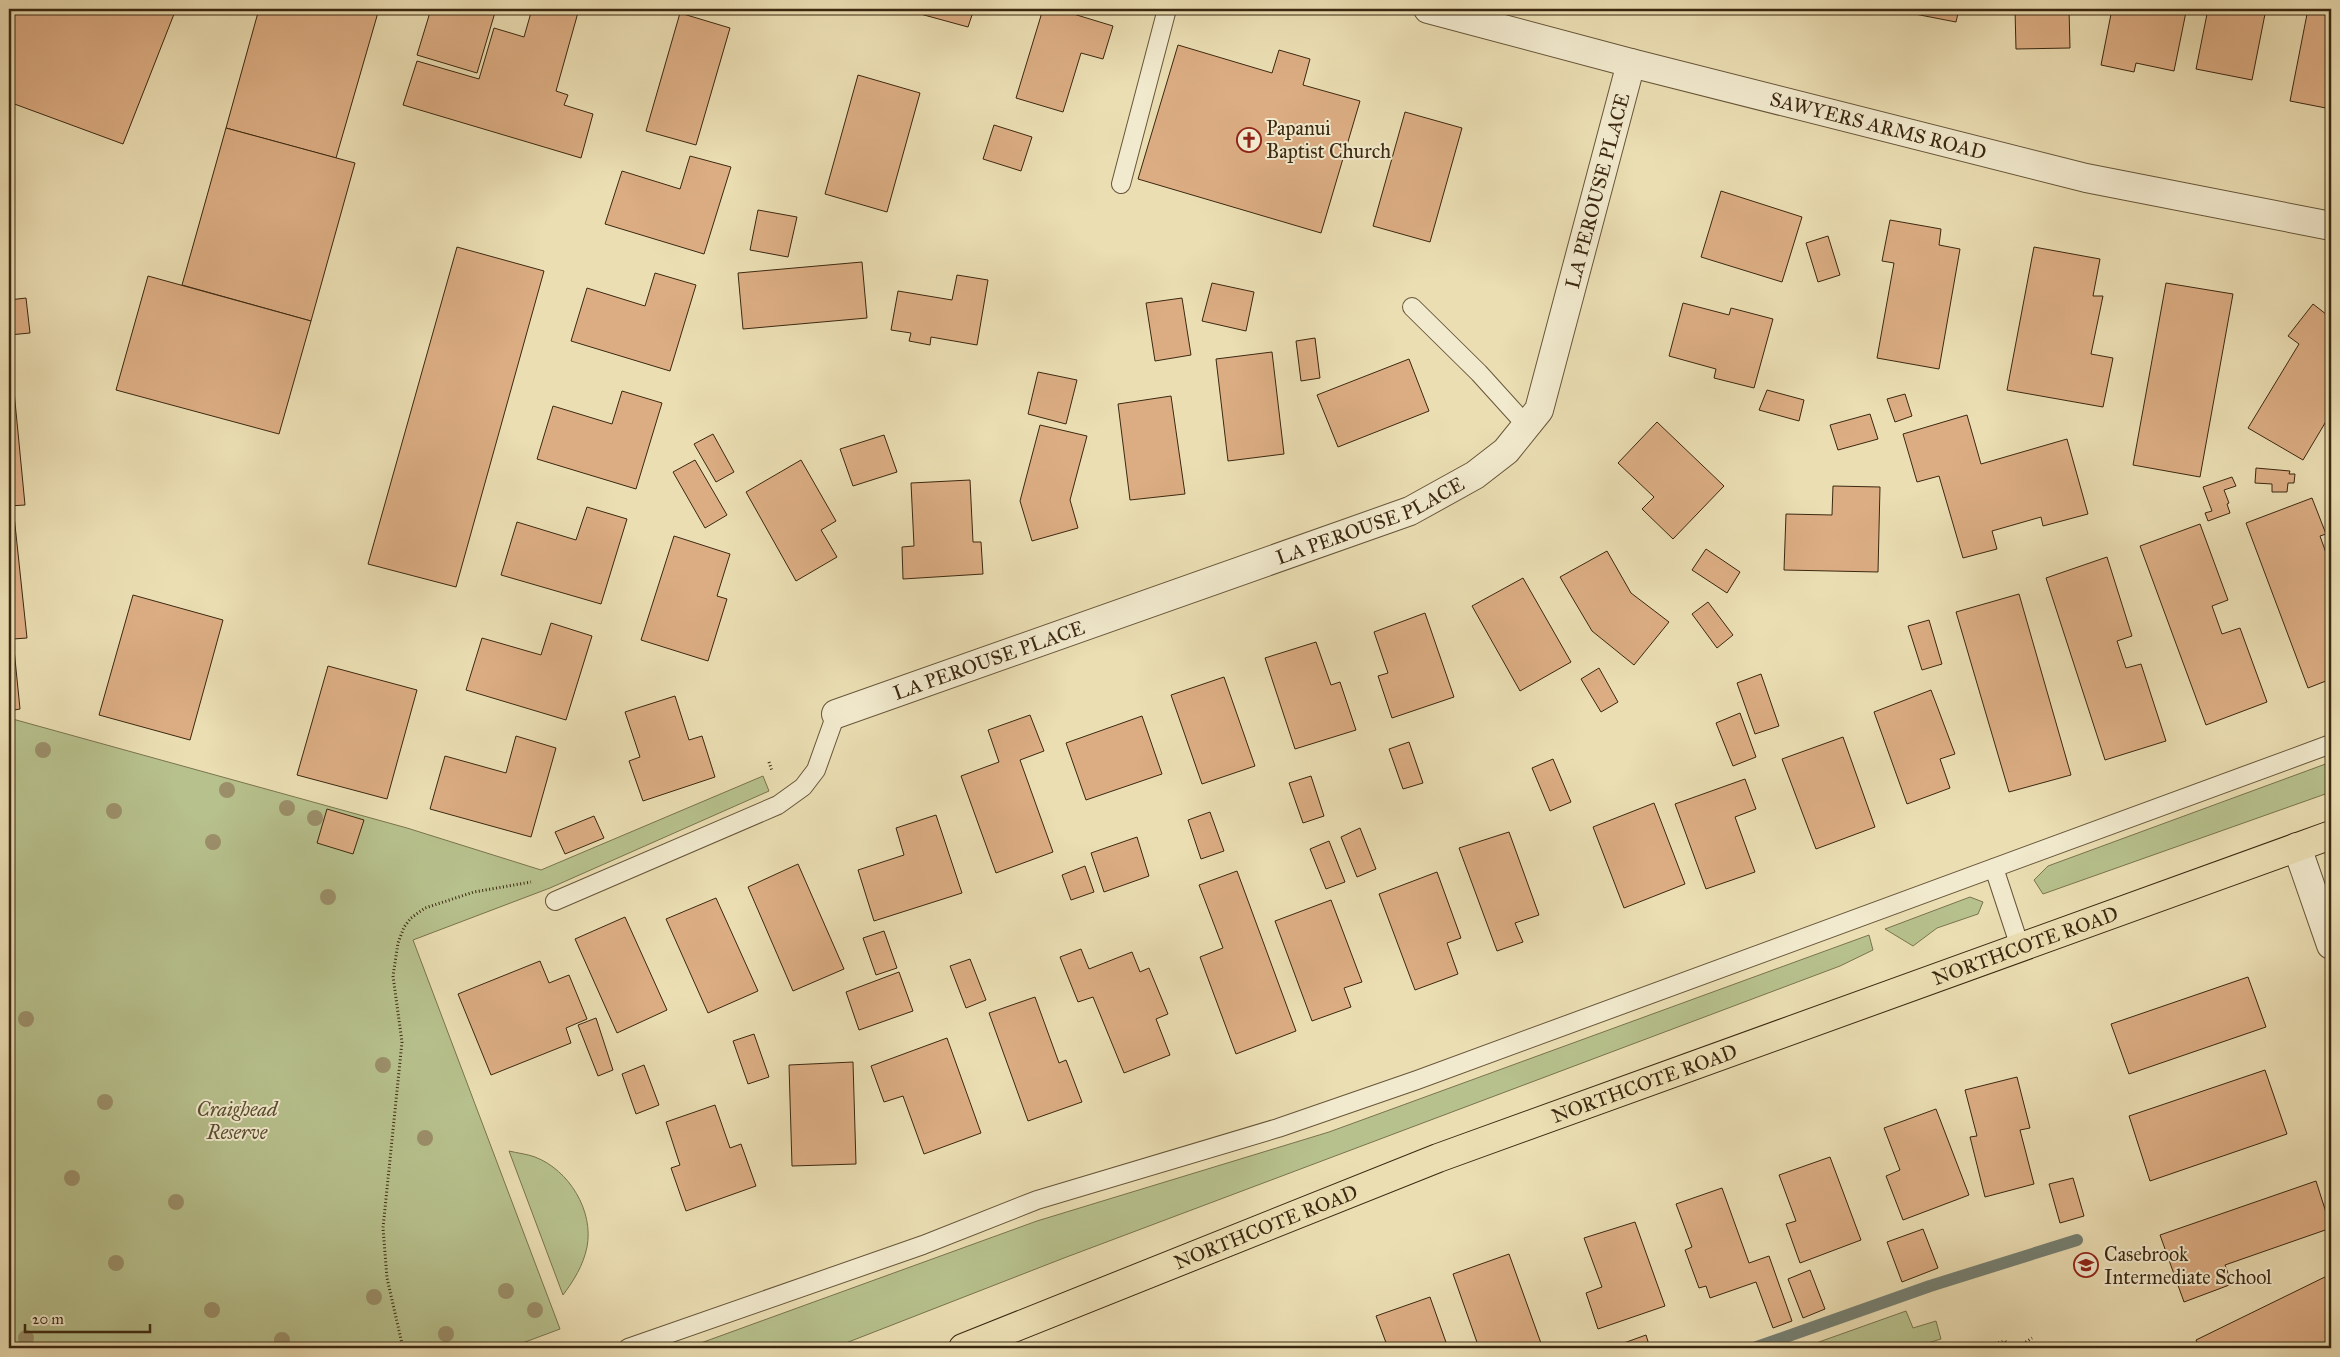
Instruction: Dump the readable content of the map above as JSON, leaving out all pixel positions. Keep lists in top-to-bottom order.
{
  "streets": {
    "main road": ["NORTHCOTE ROAD"],
    "street": ["SAWYERS ARMS ROAD", "LA PEROUSE PLACE"]
  },
  "crossings": [
    ["SAWYERS ARMS ROAD", "LA PEROUSE PLACE"]
  ],
  "parks": ["Craighead Reserve"],
  "places": {
    "church": ["Papanui Baptist Church"],
    "school or university": ["Casebrook Intermediate School"]
  },
  "scale_bar": "20 m"
}
